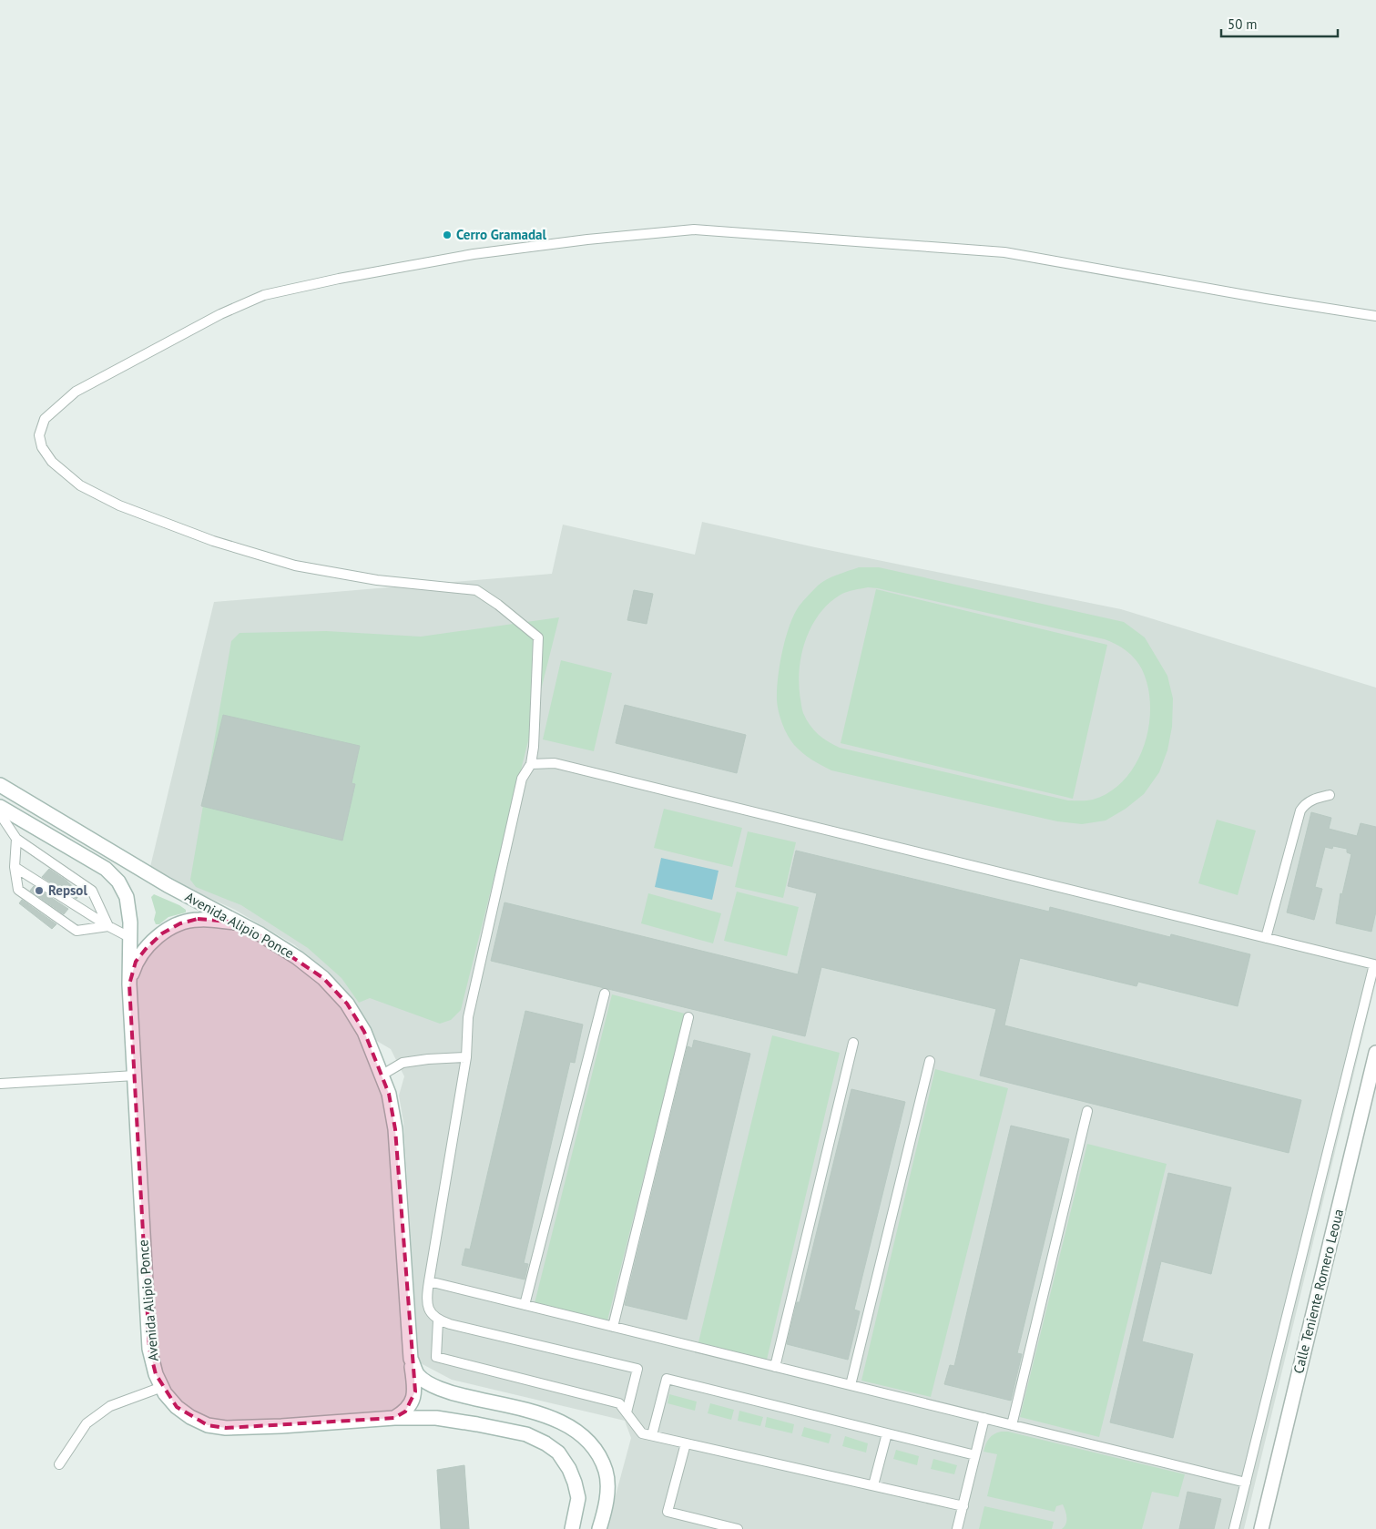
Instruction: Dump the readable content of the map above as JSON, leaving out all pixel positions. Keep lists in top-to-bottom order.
{
  "streets": {
    "main road": ["Avenida Alipio Ponce", "Calle Teniente Romero Leoua"]
  },
  "places": ["Cerro Gramadal", "Repsol"],
  "scale_bar": "50 m"
}
